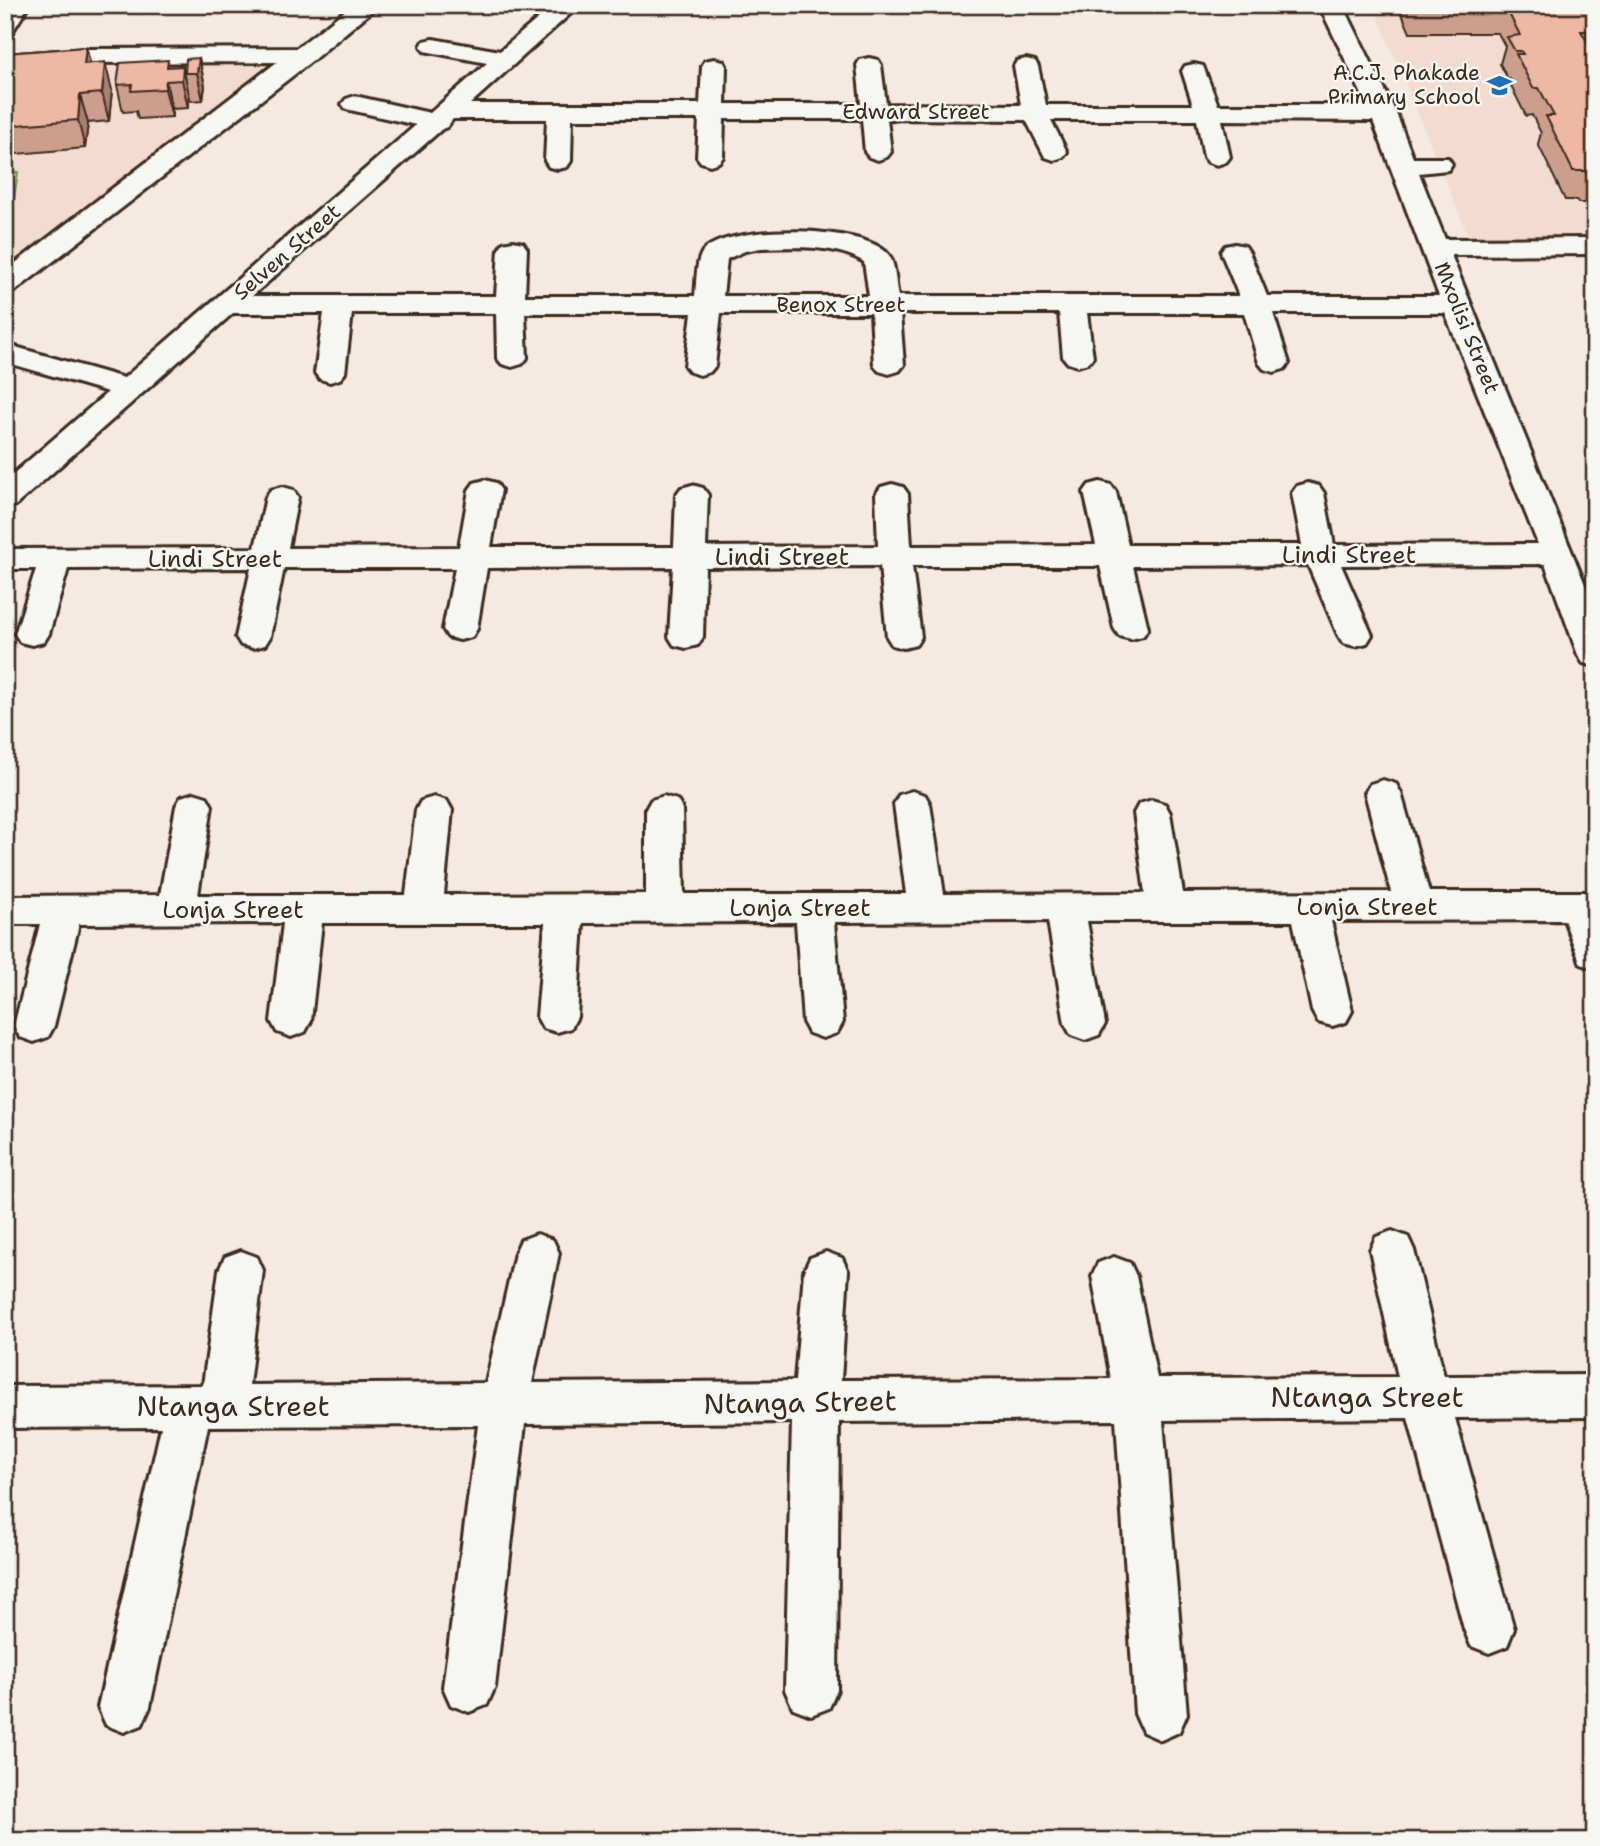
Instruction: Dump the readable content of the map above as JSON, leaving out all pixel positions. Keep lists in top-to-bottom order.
{
  "streets": {
    "street": [
      "Edward Street",
      "Selven Street",
      "Benox Street",
      "Mxolisi Street",
      "Lindi Street",
      "Lonja Street",
      "Ntanga Street"
    ]
  },
  "crossings": [
    ["Edward Street", "Selven Street"],
    ["Edward Street", "Mxolisi Street"],
    ["Selven Street", "Benox Street"],
    ["Benox Street", "Mxolisi Street"],
    ["Mxolisi Street", "Lindi Street"]
  ],
  "places": {
    "school or university": ["A.C.J. Phakade Primary School"]
  }
}
